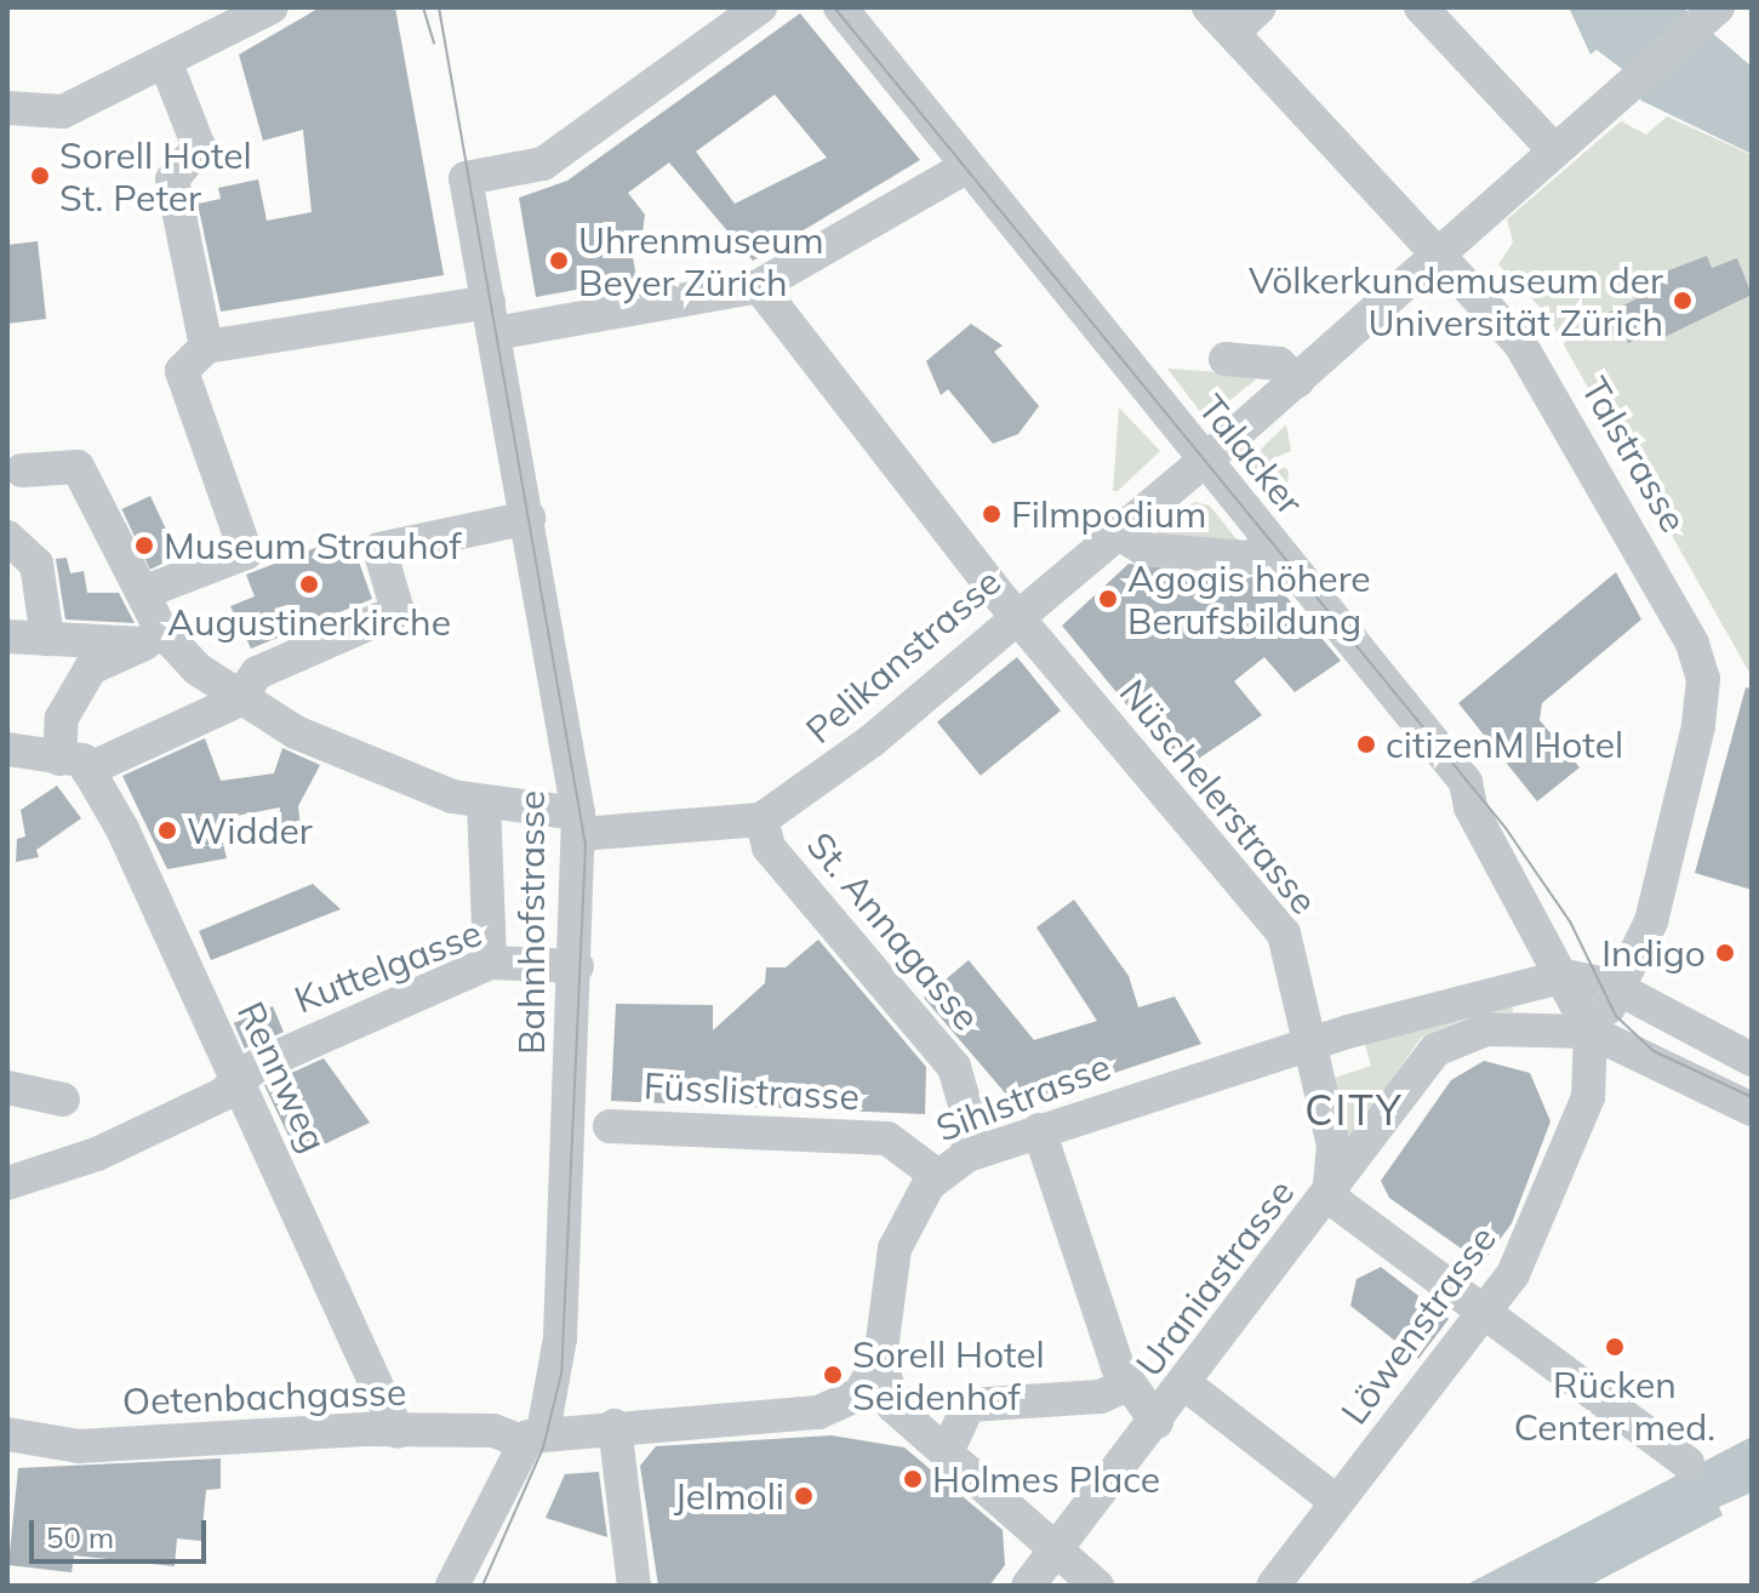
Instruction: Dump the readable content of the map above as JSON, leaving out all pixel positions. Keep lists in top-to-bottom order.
{
  "streets": {
    "street": [
      "Talacker",
      "Talstrasse",
      "Pelikanstrasse",
      "Nüschelerstrasse",
      "Bahnhofstrasse",
      "St. Annagasse",
      "Kuttelgasse",
      "Rennweg",
      "Füsslistrasse",
      "Sihlstrasse",
      "Uraniastrasse",
      "Löwenstrasse",
      "Oetenbachgasse"
    ]
  },
  "crossings": [
    ["Talacker", "Talstrasse"],
    ["Talacker", "Pelikanstrasse"],
    ["Talacker", "Sihlstrasse"],
    ["Talacker", "Uraniastrasse"],
    ["Talacker", "Löwenstrasse"],
    ["Talstrasse", "Pelikanstrasse"],
    ["Talstrasse", "Uraniastrasse"],
    ["Talstrasse", "Löwenstrasse"],
    ["Pelikanstrasse", "Nüschelerstrasse"],
    ["Pelikanstrasse", "St. Annagasse"],
    ["Nüschelerstrasse", "Sihlstrasse"],
    ["Nüschelerstrasse", "Uraniastrasse"],
    ["Bahnhofstrasse", "Kuttelgasse"],
    ["Bahnhofstrasse", "Sihlstrasse"],
    ["Bahnhofstrasse", "Oetenbachgasse"],
    ["St. Annagasse", "Sihlstrasse"],
    ["Kuttelgasse", "Rennweg"],
    ["Rennweg", "Oetenbachgasse"],
    ["Füsslistrasse", "Sihlstrasse"],
    ["Sihlstrasse", "Oetenbachgasse"],
    ["Uraniastrasse", "Löwenstrasse"]
  ],
  "districts": ["CITY"],
  "places": [
    "Sorell Hotel St. Peter",
    "Uhrenmuseum Beyer Zürich",
    "Völkerkundemuseum der Universität Zürich",
    "Filmpodium",
    "Museum Strauhof",
    "Augustinerkirche",
    "Agogis höhere Berufsbildung",
    "citizenM Hotel",
    "Widder",
    "Indigo",
    "Rücken Center med.",
    "Sorell Hotel Seidenhof",
    "Holmes Place",
    "Jelmoli"
  ],
  "scale_bar": "50 m"
}
